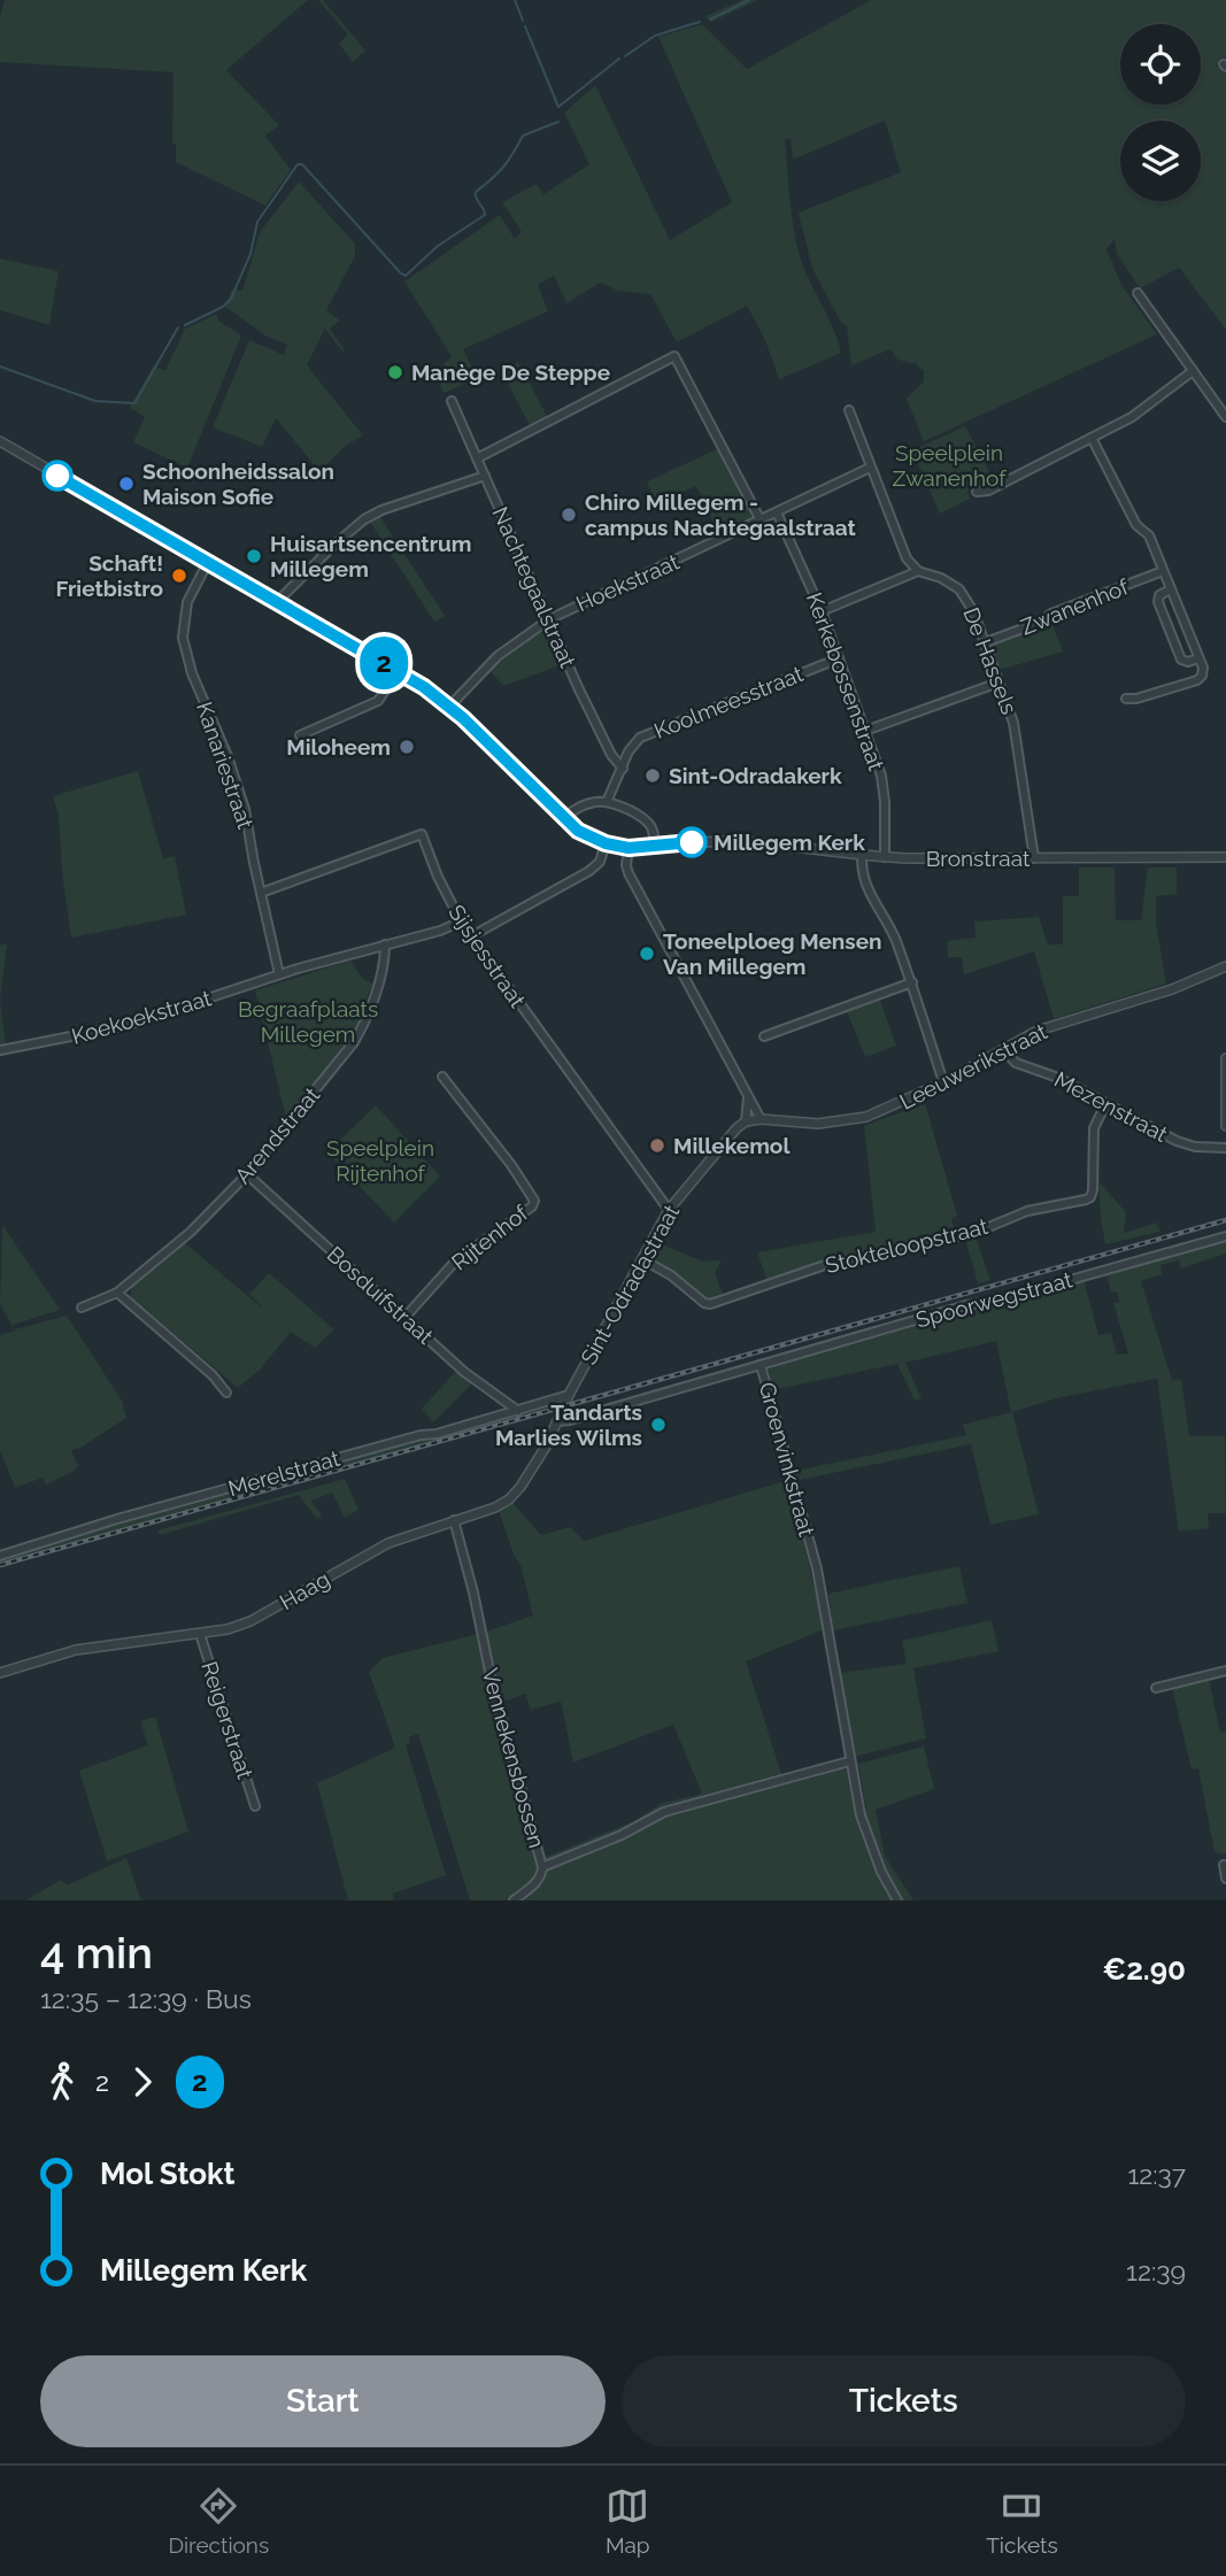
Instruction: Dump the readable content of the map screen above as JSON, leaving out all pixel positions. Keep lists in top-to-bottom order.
{
  "streets": {
    "street": [
      "Hoekstraat",
      "Nachtegaalstraat",
      "Zwanenhof",
      "De Hassels",
      "Kerkebossenstraat",
      "Koolmeesstraat",
      "Kanariestraat",
      "Bronstraat",
      "Sijsjesstraat",
      "Koekoekstraat",
      "Leeuwerikstraat",
      "Mezenstraat",
      "Arendstraat",
      "Rijtenhof",
      "Stokteloopstraat",
      "Sint-Odradastraat",
      "Bosduifstraat",
      "Spoorwegstraat",
      "Groenvinkstraat",
      "Merelstraat",
      "Haag",
      "Reigerstraat",
      "Vennekensbossen"
    ]
  },
  "crossings": [
    ["Hoekstraat", "Nachtegaalstraat"],
    ["Hoekstraat", "Kerkebossenstraat"],
    ["Hoekstraat", "Bronstraat"],
    ["Nachtegaalstraat", "Koolmeesstraat"],
    ["Zwanenhof", "De Hassels"],
    ["De Hassels", "Bronstraat"],
    ["Kerkebossenstraat", "Koolmeesstraat"],
    ["Kerkebossenstraat", "Bronstraat"],
    ["Kanariestraat", "Bronstraat"],
    ["Kanariestraat", "Sijsjesstraat"],
    ["Kanariestraat", "Koekoekstraat"],
    ["Sijsjesstraat", "Koekoekstraat"],
    ["Sijsjesstraat", "Sint-Odradastraat"],
    ["Koekoekstraat", "Arendstraat"],
    ["Leeuwerikstraat", "Mezenstraat"],
    ["Mezenstraat", "Stokteloopstraat"],
    ["Arendstraat", "Bosduifstraat"],
    ["Rijtenhof", "Bosduifstraat"],
    ["Stokteloopstraat", "Sint-Odradastraat"],
    ["Sint-Odradastraat", "Groenvinkstraat"],
    ["Sint-Odradastraat", "Merelstraat"],
    ["Sint-Odradastraat", "Haag"],
    ["Bosduifstraat", "Merelstraat"],
    ["Spoorwegstraat", "Groenvinkstraat"],
    ["Groenvinkstraat", "Haag"],
    ["Groenvinkstraat", "Vennekensbossen"],
    ["Haag", "Reigerstraat"],
    ["Haag", "Vennekensbossen"]
  ],
  "parks": ["Speelplein Zwanenhof", "Begraafplaats Millegem", "Speelplein Rijtenhof"],
  "places": [
    "Manège De Steppe",
    "Schoonheidssalon Maison Sofie",
    "Chiro Millegem - campus Nachtegaalstraat",
    "Huisartsencentrum Millegem",
    "Schaft! Frietbistro",
    "Miloheem",
    "Sint-Odradakerk",
    "Millegem Kerk",
    "Toneelploeg Mensen Van Millegem",
    "Millekemol",
    "Tandarts Marlies Wilms"
  ],
  "lines": ["bus line 2"],
  "page": {
    "on_map": "2",
    "heading": ["4 min", "12:35 – 12:39 · Bus", "€2.90"],
    "legs": ["2", "2"],
    "list": [
      {
        "name": "Mol Stokt",
        "value": "12:37"
      },
      {
        "name": "Millegem Kerk",
        "value": "12:39"
      }
    ],
    "buttons": ["Start", "Tickets"],
    "tabs": ["Directions", "Map", "Tickets"]
  }
}
